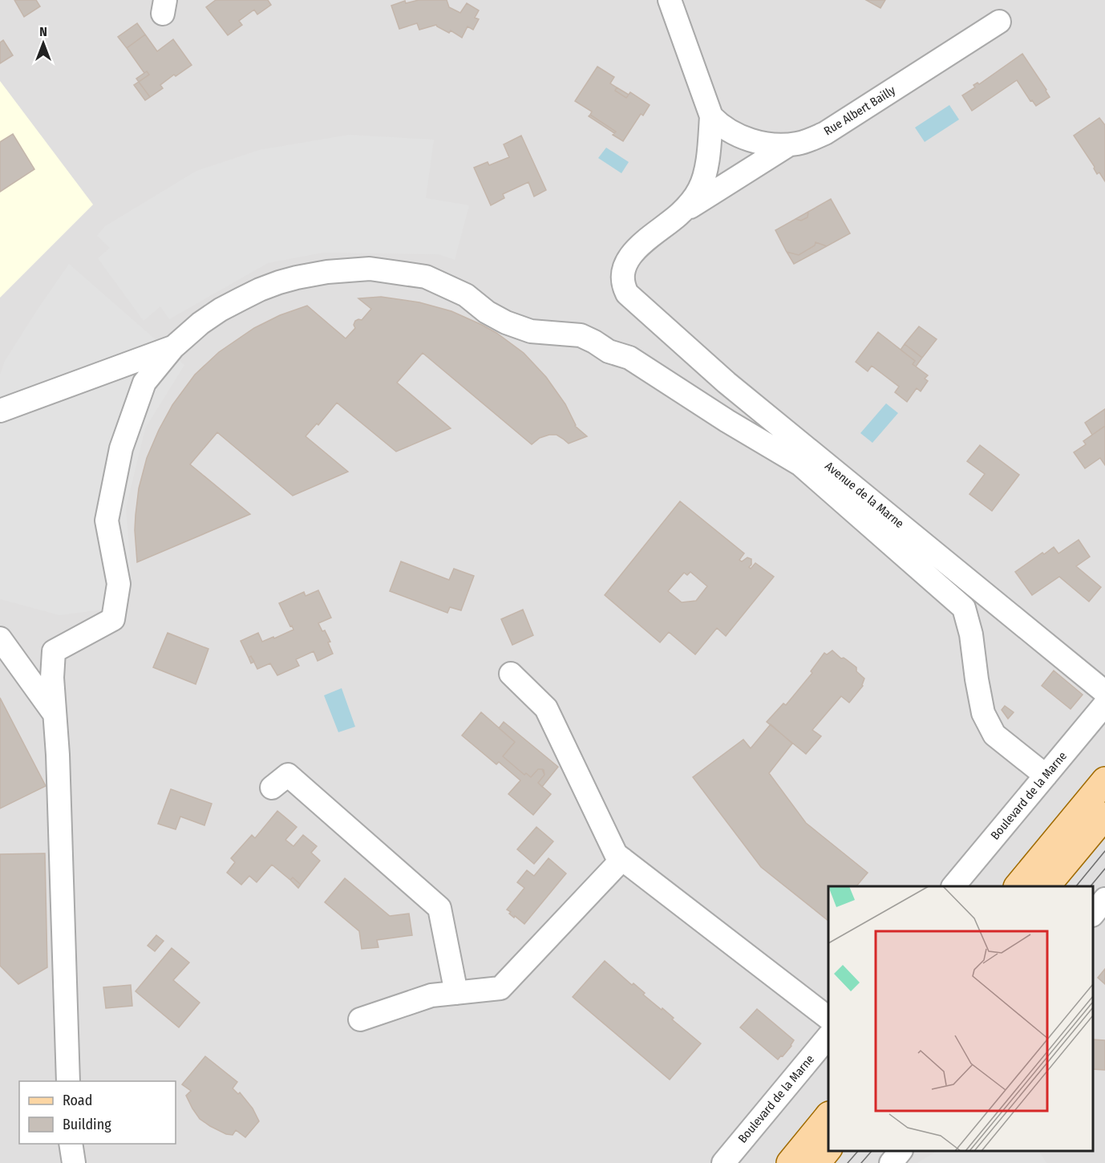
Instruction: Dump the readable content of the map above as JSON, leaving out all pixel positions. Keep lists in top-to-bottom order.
{
  "streets": {
    "street": ["Rue Albert Bailly", "Avenue de la Marne", "Boulevard de la Marne"]
  },
  "legend": ["Road", "Building"],
  "north": "top"
}
